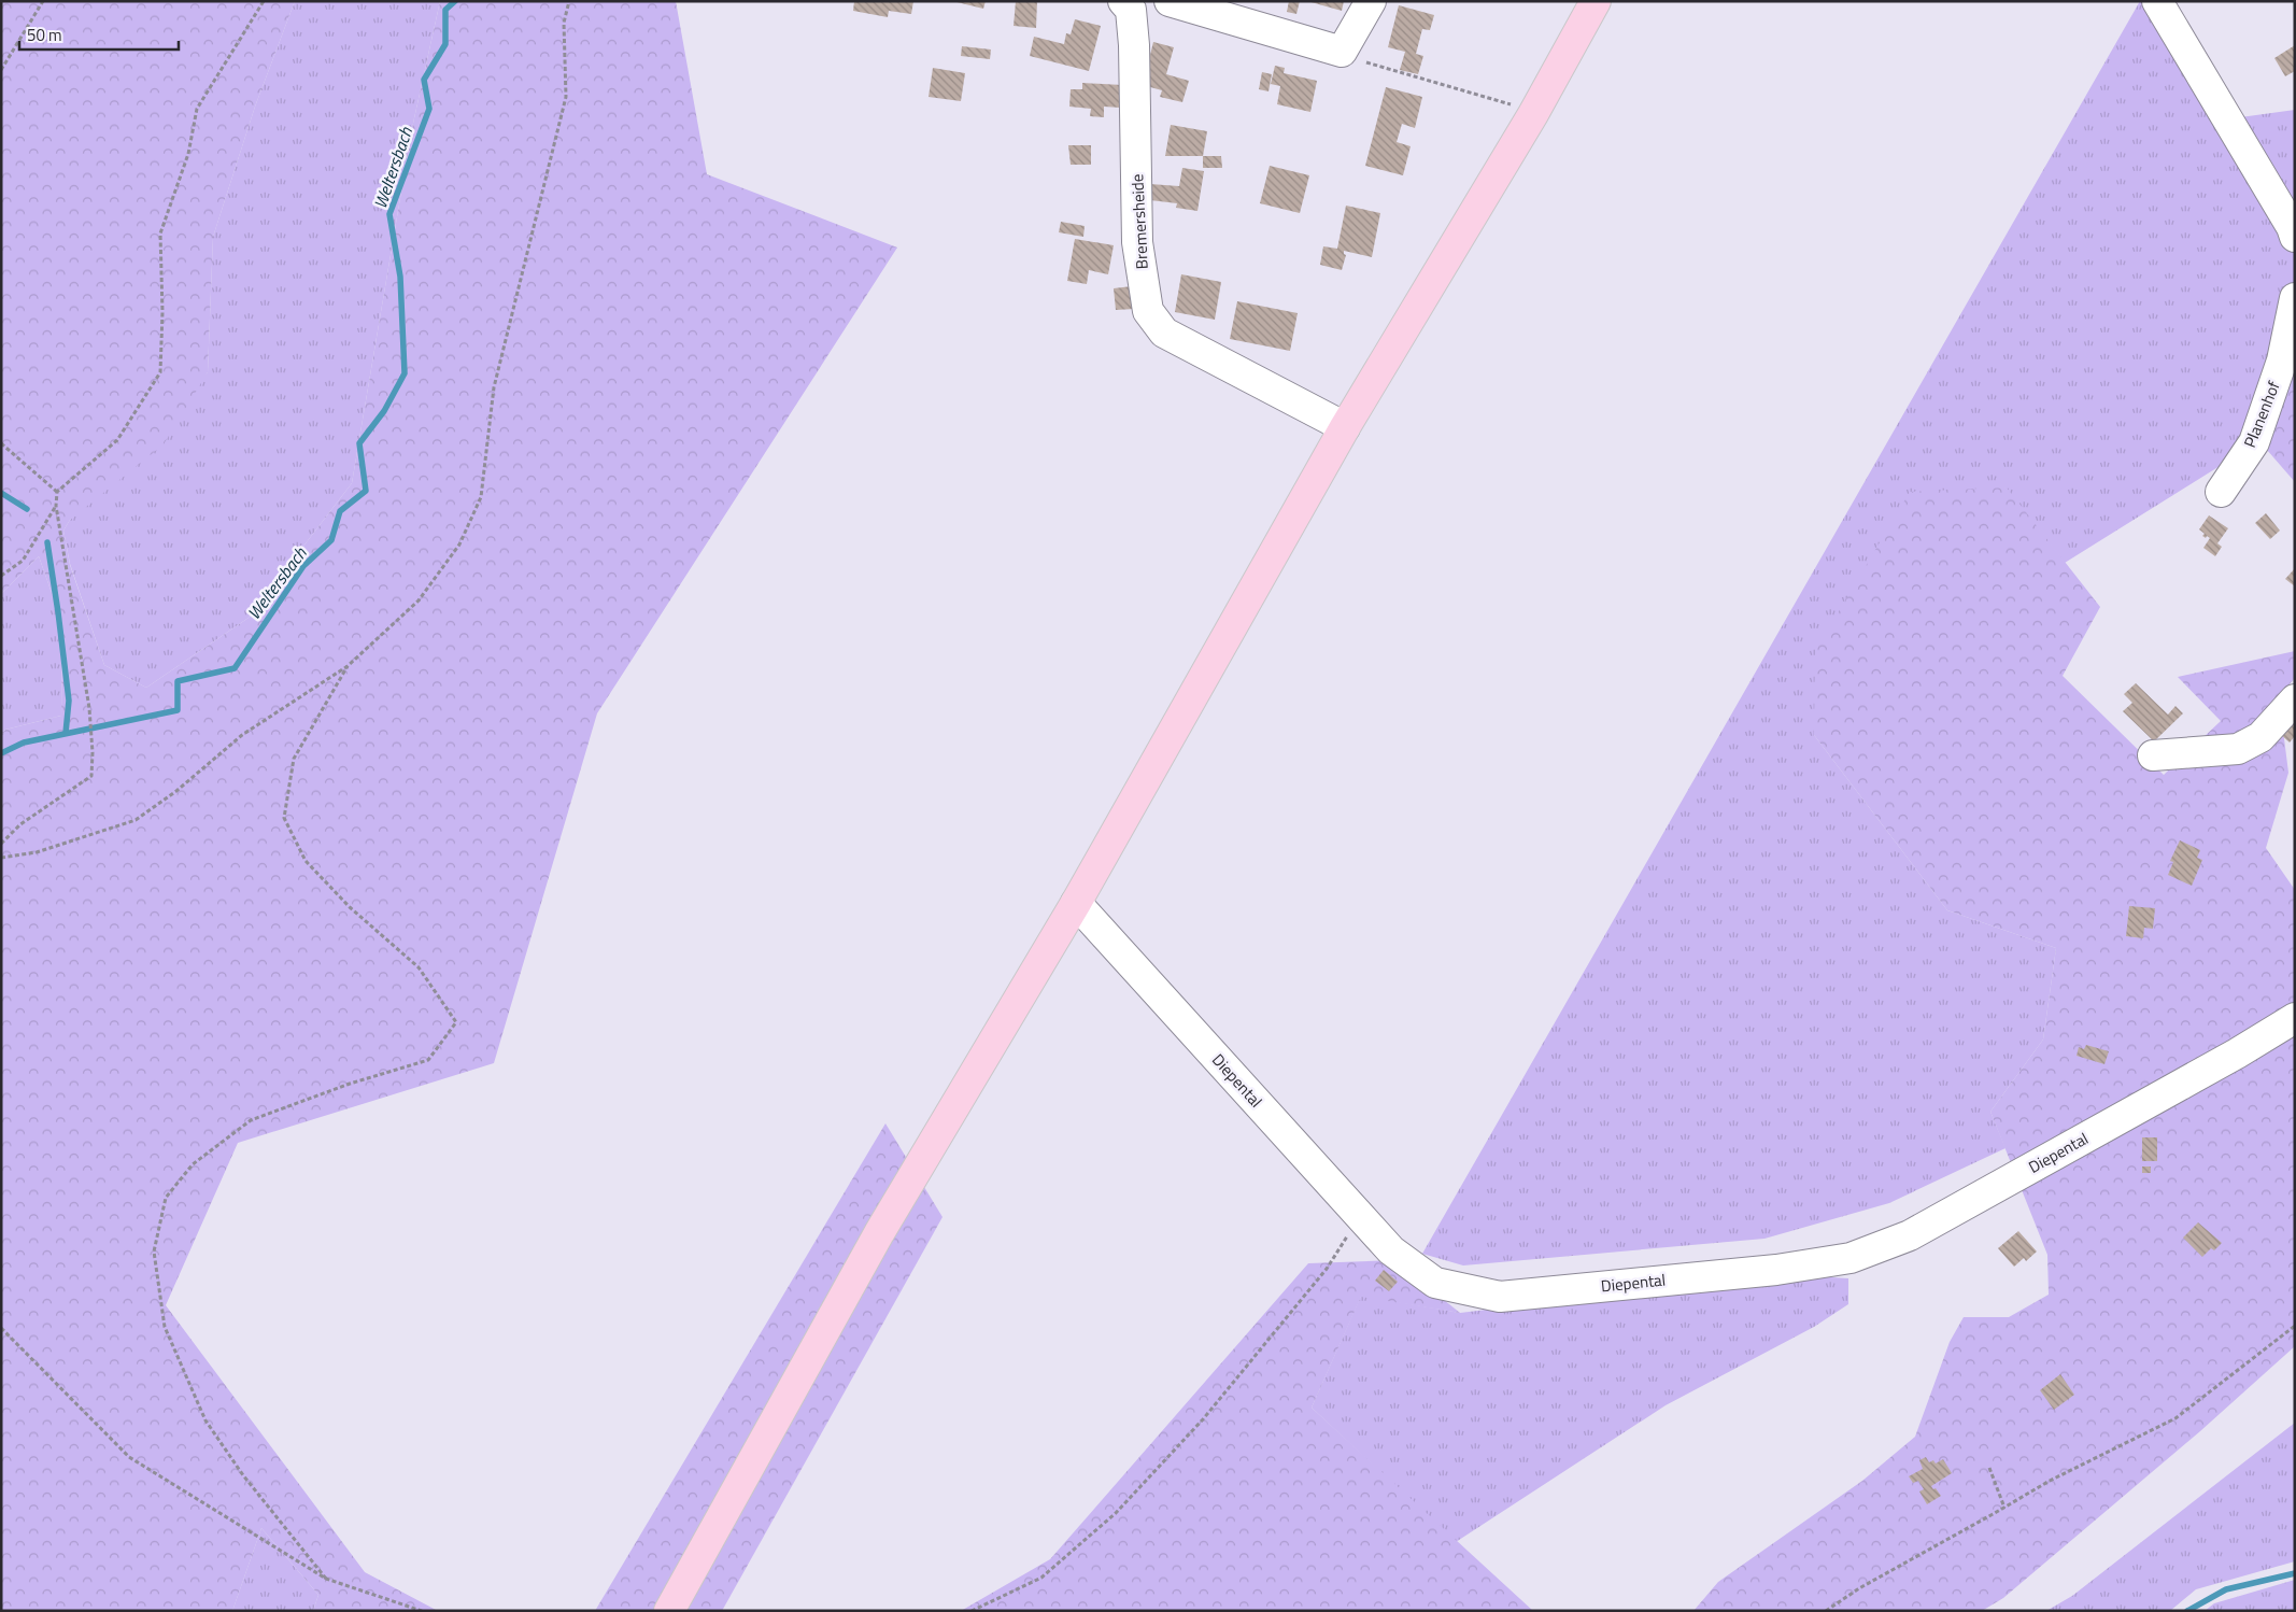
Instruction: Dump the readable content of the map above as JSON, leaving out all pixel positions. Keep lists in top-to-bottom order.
{
  "streets": {
    "street": ["Bremersheide", "Planenhof", "Diepental"]
  },
  "water": ["Weltersbach"],
  "scale_bar": "50 m"
}
